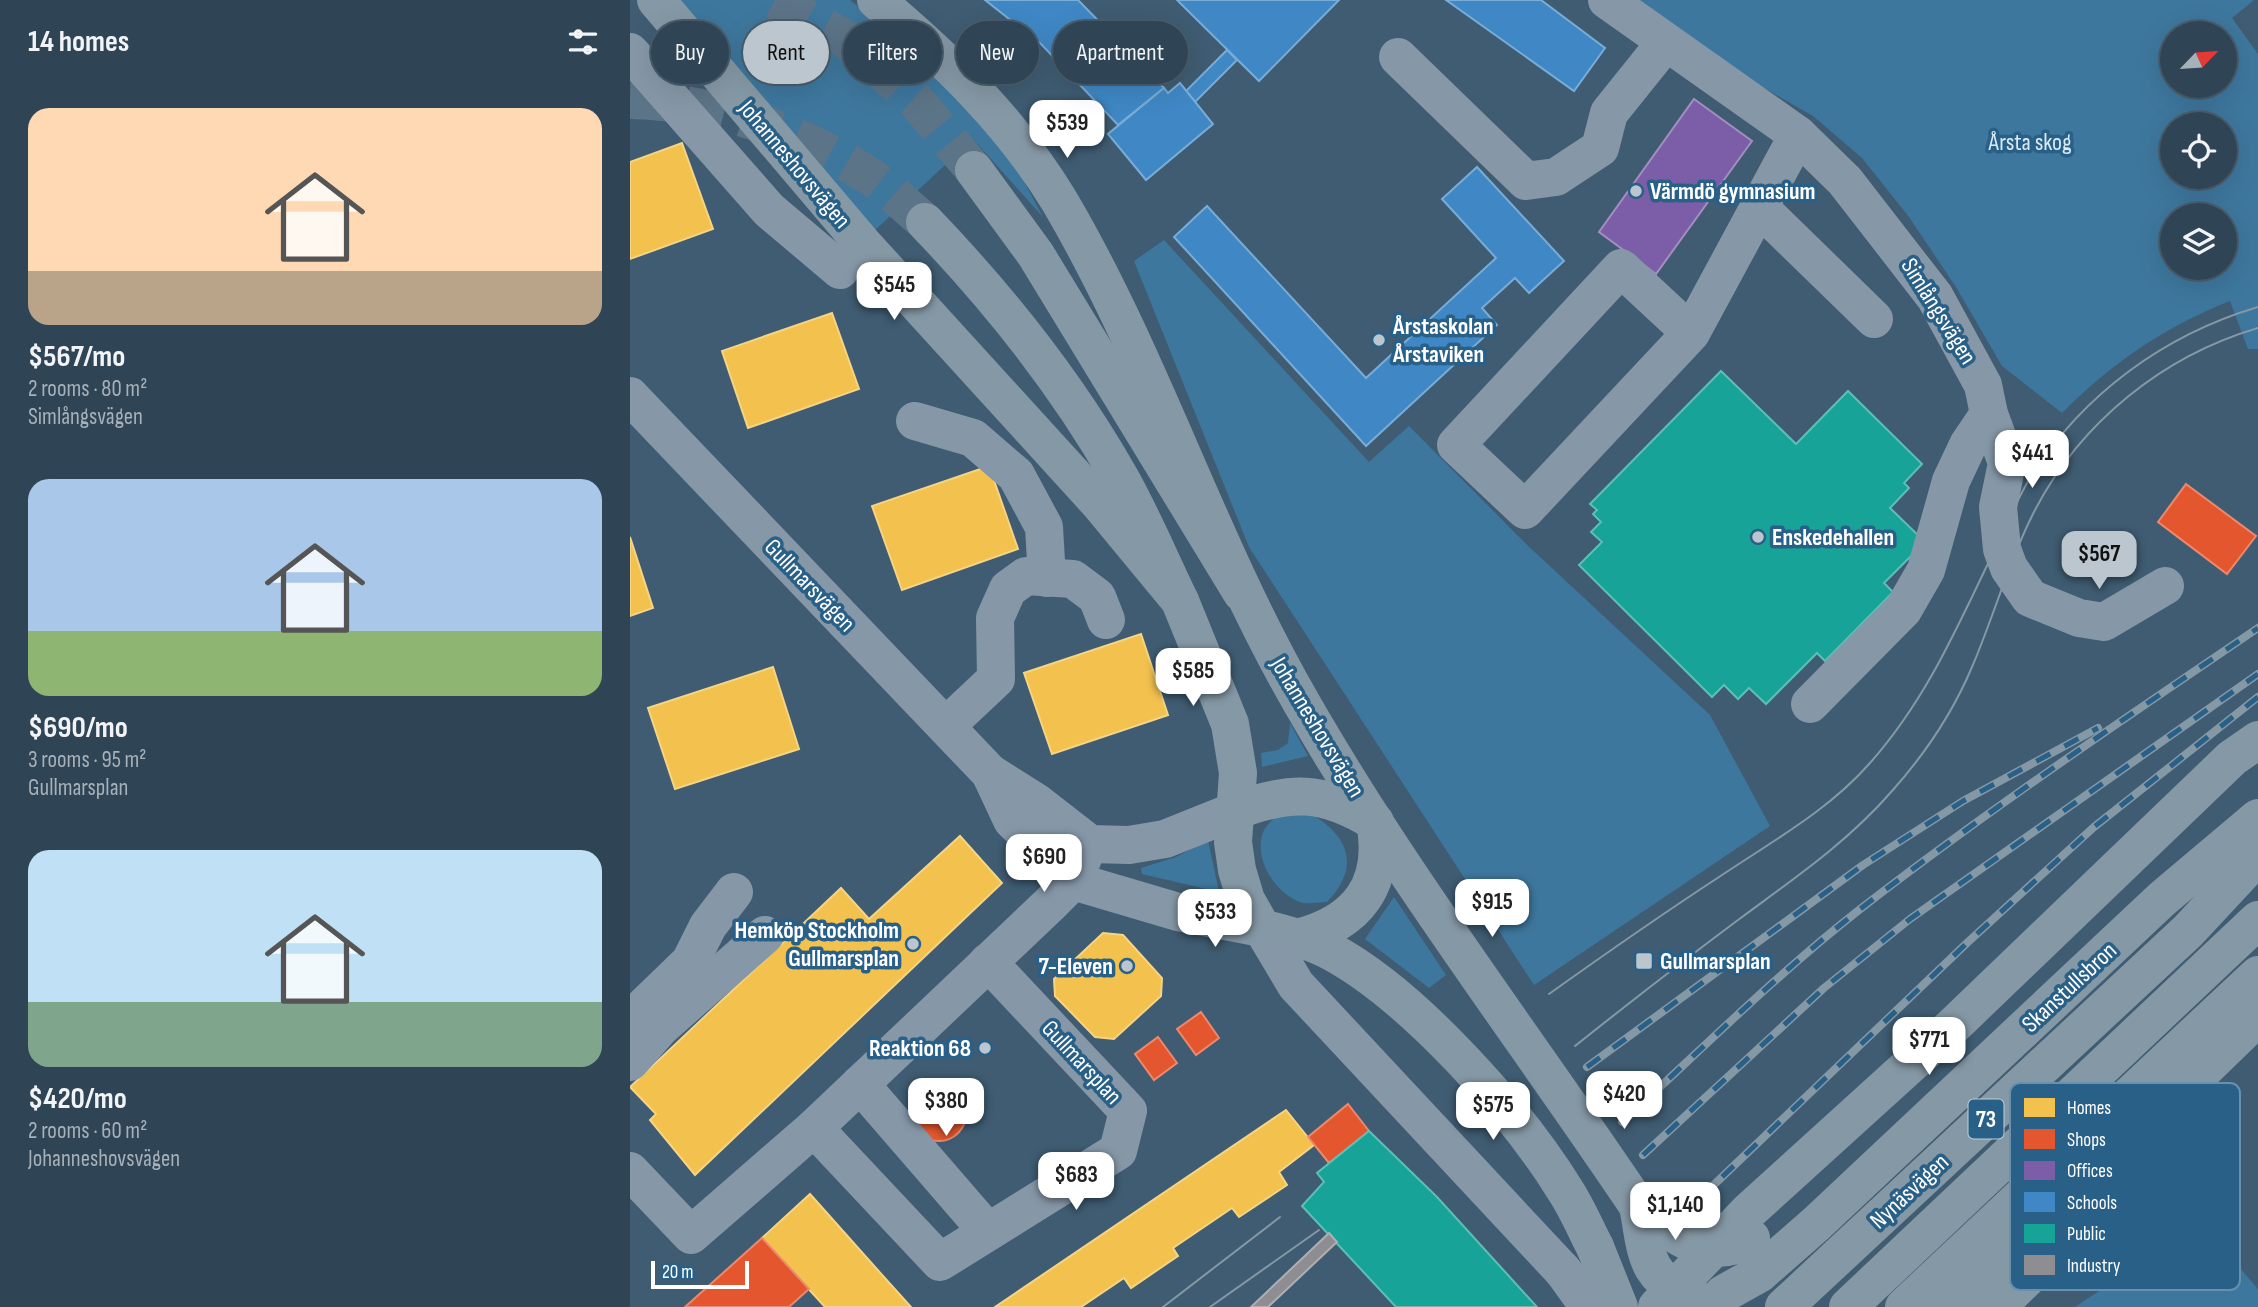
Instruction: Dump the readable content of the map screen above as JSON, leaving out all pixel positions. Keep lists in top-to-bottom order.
{
  "streets": {
    "main road": [
      "Johanneshovsvägen",
      "Skanstullsbron",
      "73",
      "Nynäsvägen"
    ],
    "street": ["Simlångsvägen", "Gullmarsvägen", "Gullmarsplan"]
  },
  "crossings": [
    ["Johanneshovsvägen", "Gullmarsvägen"],
    ["Johanneshovsvägen", "Skanstullsbron"]
  ],
  "parks": ["Årsta skog"],
  "places": {
    "other": [
      "Värmdö gymnasium",
      "Årstaskolan Årstaviken",
      "Enskedehallen",
      "Hemköp Stockholm Gullmarsplan",
      "7-Eleven",
      "Reaktion 68"
    ],
    "transit": ["Gullmarsplan"]
  },
  "legend": [
    "Homes",
    "Shops",
    "Offices",
    "Schools",
    "Public",
    "Industry"
  ],
  "scale_bar": "20 m",
  "north": "top right",
  "page": {
    "heading": "14 homes",
    "chip": [
      "Buy",
      "Rent",
      "Filters",
      "New",
      "Apartment"
    ],
    "list": [
      {
        "name": "$567/mo",
        "note": "2 rooms · 80 m² · Simlångsvägen"
      },
      {
        "name": "$690/mo",
        "note": "3 rooms · 95 m² · Gullmarsplan"
      },
      {
        "name": "$420/mo",
        "note": "2 rooms · 60 m² · Johanneshovsvägen"
      }
    ],
    "price": [
      "$539",
      "$545",
      "$441",
      "$567",
      "$585",
      "$690",
      "$915",
      "$533",
      "$771",
      "$420",
      "$380",
      "$575",
      "$683",
      "$1,140"
    ],
    "scale": "20 m"
  }
}
